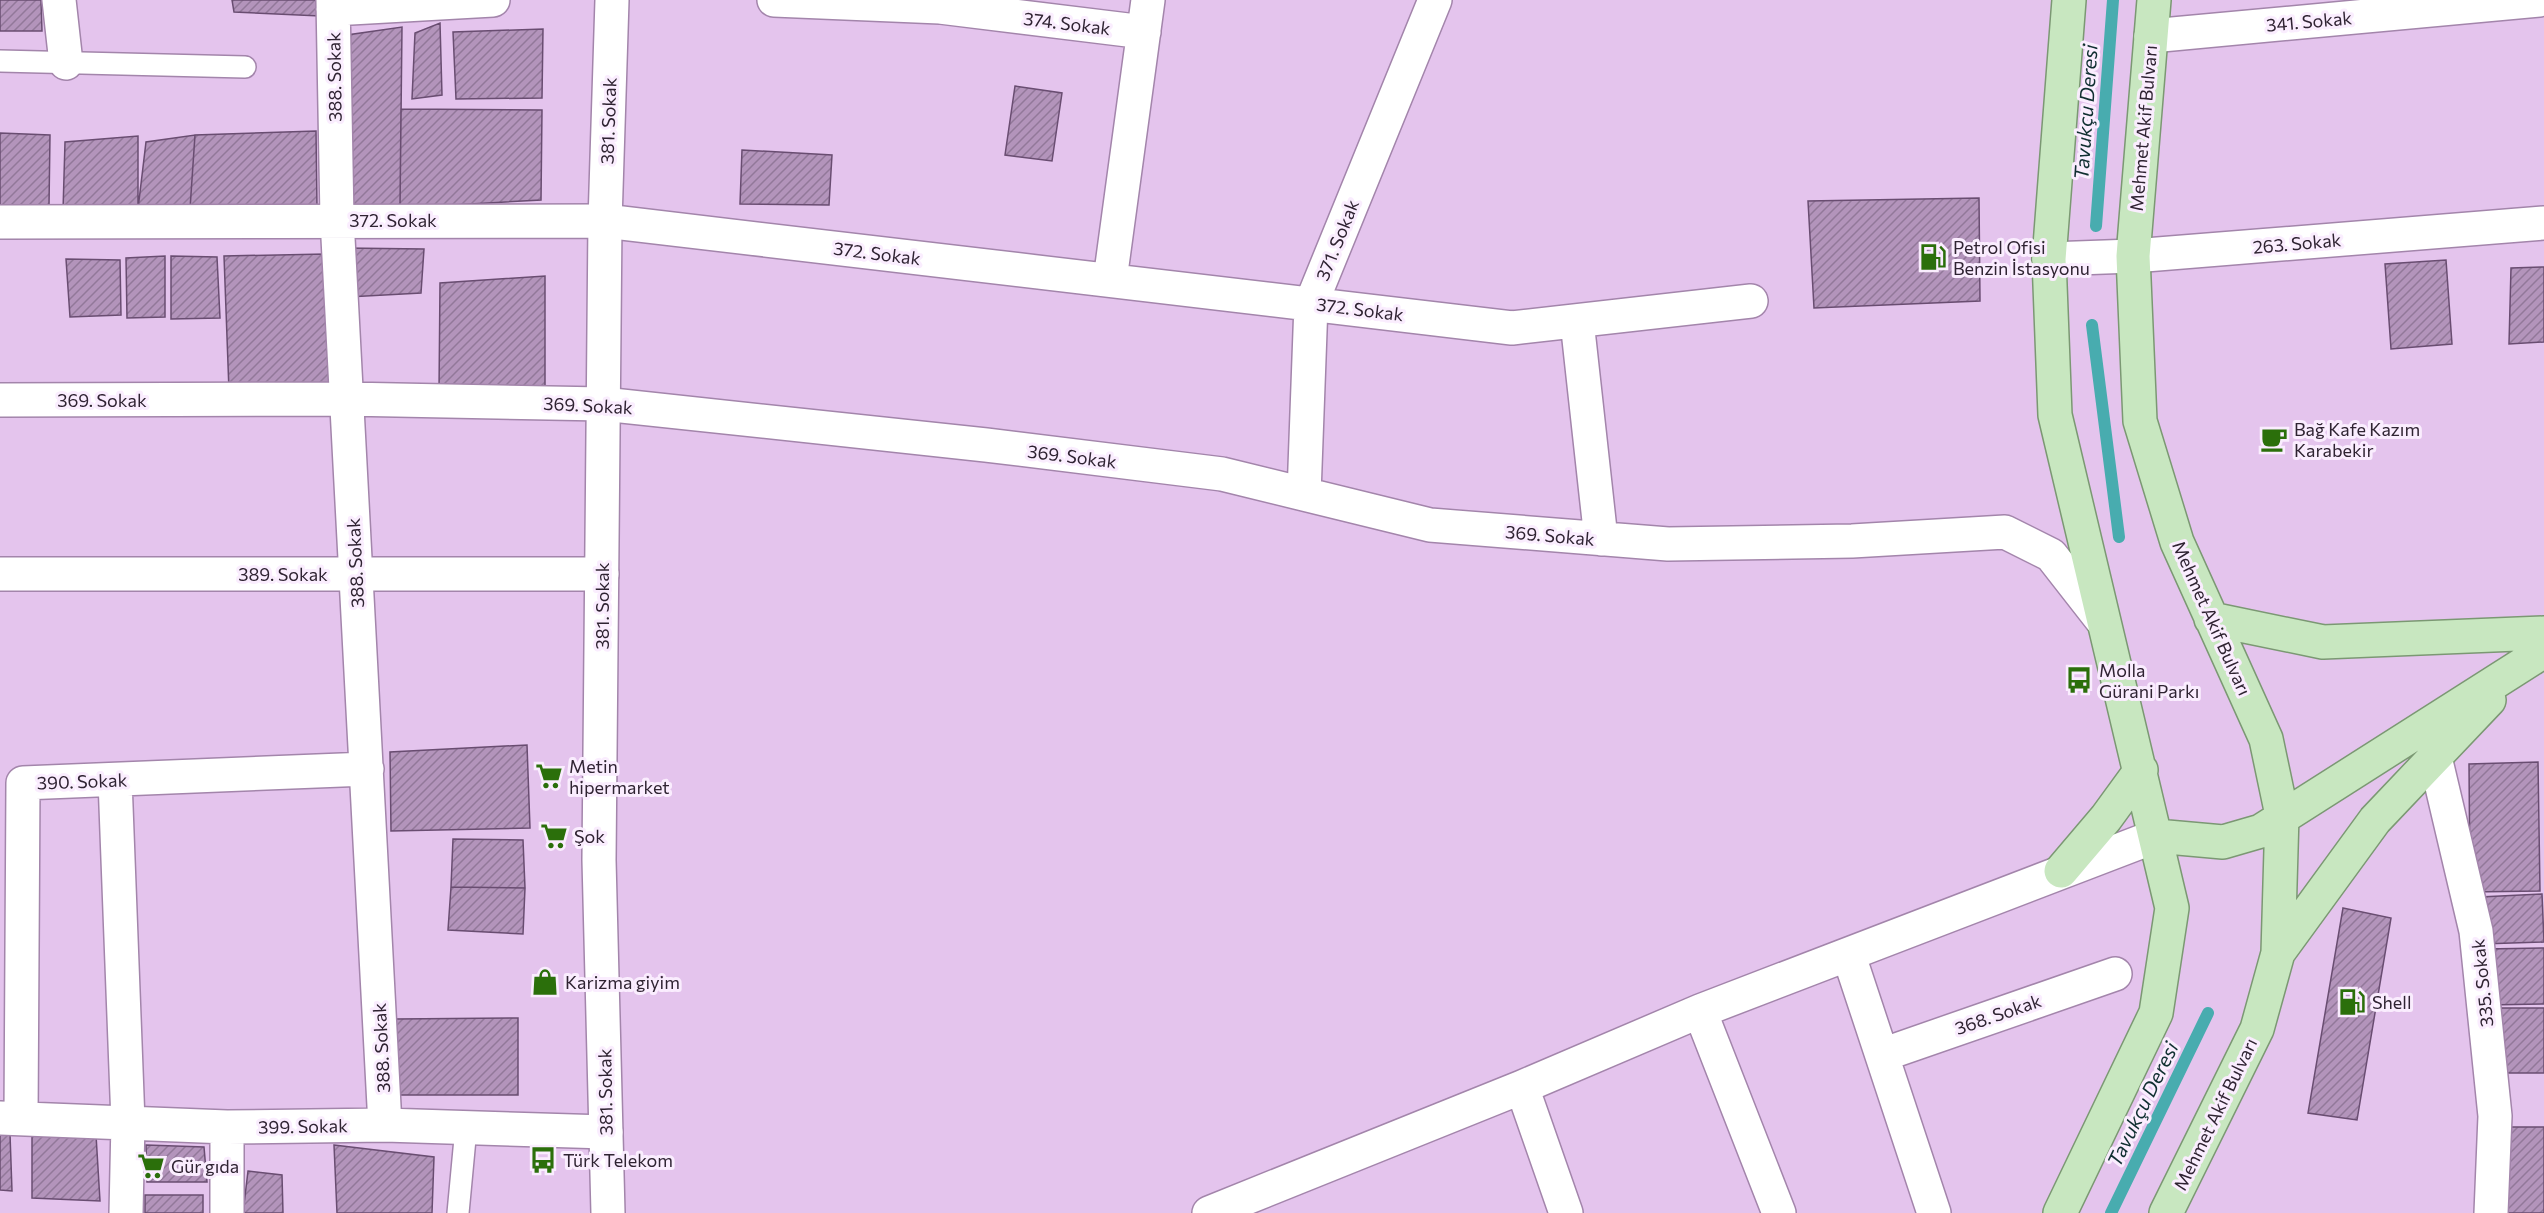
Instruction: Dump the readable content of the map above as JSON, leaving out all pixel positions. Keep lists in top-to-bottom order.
{
  "streets": {
    "main road": ["Mehmet Akif Bulvarı"],
    "street": [
      "341. Sokak",
      "374. Sokak",
      "388. Sokak",
      "381. Sokak",
      "372. Sokak",
      "371. Sokak",
      "263. Sokak",
      "369. Sokak",
      "389. Sokak",
      "390. Sokak",
      "335. Sokak",
      "368. Sokak",
      "399. Sokak"
    ]
  },
  "crossings": [
    ["341. Sokak", "Mehmet Akif Bulvarı"],
    ["388. Sokak", "372. Sokak"],
    ["388. Sokak", "369. Sokak"],
    ["388. Sokak", "389. Sokak"],
    ["388. Sokak", "390. Sokak"],
    ["388. Sokak", "399. Sokak"],
    ["381. Sokak", "372. Sokak"],
    ["381. Sokak", "369. Sokak"],
    ["381. Sokak", "389. Sokak"],
    ["381. Sokak", "399. Sokak"],
    ["Mehmet Akif Bulvarı", "263. Sokak"],
    ["372. Sokak", "371. Sokak"],
    ["371. Sokak", "369. Sokak"],
    ["390. Sokak", "399. Sokak"]
  ],
  "water": ["Tavukçu Deresi"],
  "places": {
    "fuel station": ["Petrol Ofisi Benzin İstasyonu", "Shell"],
    "cafe": ["Bağ Kafe Kazım Karabekir"],
    "bus stop": ["Molla Gürani Parkı", "Türk Telekom"],
    "supermarket": ["Metin hipermarket", "Şok", "Gür gıda"],
    "shop": ["Karizma giyim"]
  }
}
